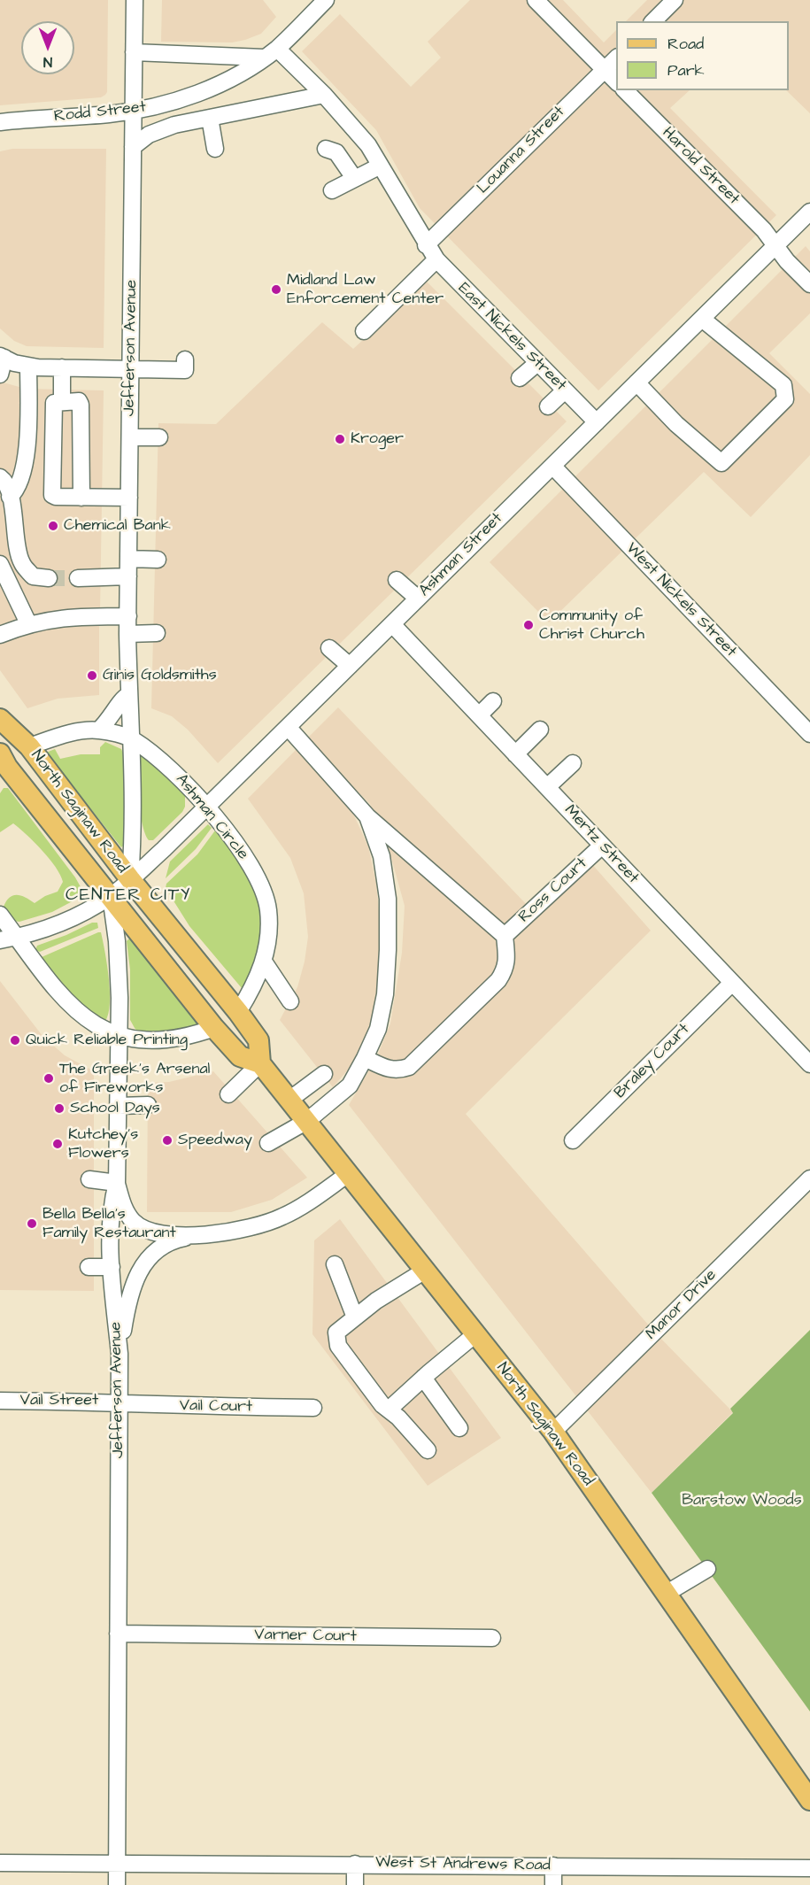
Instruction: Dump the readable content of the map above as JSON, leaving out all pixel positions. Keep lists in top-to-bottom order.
{
  "streets": {
    "main road": ["North Saginaw Road"],
    "street": [
      "Rodd Street",
      "Louanna Street",
      "Harold Street",
      "East Nickels Street",
      "Jefferson Avenue",
      "Ashman Street",
      "West Nickels Street",
      "Ashman Circle",
      "Mertz Street",
      "Ross Court",
      "Braley Court",
      "Manor Drive",
      "Vail Street",
      "Vail Court",
      "Varner Court",
      "West St Andrews Road"
    ]
  },
  "crossings": [
    ["Rodd Street", "East Nickels Street"],
    ["Rodd Street", "Jefferson Avenue"],
    ["Louanna Street", "East Nickels Street"],
    ["Harold Street", "Ashman Street"],
    ["East Nickels Street", "Ashman Street"],
    ["Jefferson Avenue", "Ashman Street"],
    ["Jefferson Avenue", "North Saginaw Road"],
    ["Jefferson Avenue", "Ashman Circle"],
    ["Jefferson Avenue", "Vail Street"],
    ["Jefferson Avenue", "Vail Court"],
    ["Jefferson Avenue", "Varner Court"],
    ["Jefferson Avenue", "West St Andrews Road"],
    ["Ashman Street", "West Nickels Street"],
    ["Ashman Street", "North Saginaw Road"],
    ["Ashman Street", "Ashman Circle"],
    ["Ashman Street", "Mertz Street"],
    ["North Saginaw Road", "Ashman Circle"],
    ["North Saginaw Road", "Manor Drive"],
    ["Mertz Street", "Ross Court"],
    ["Mertz Street", "Braley Court"],
    ["Vail Street", "Vail Court"]
  ],
  "districts": ["CENTER CITY"],
  "parks": ["Barstow Woods"],
  "places": [
    "Midland Law Enforcement Center",
    "Kroger",
    "Chemical Bank",
    "Community of Christ Church",
    "Ginis Goldsmiths",
    "Quick Reliable Printing",
    "The Greek's Arsenal of Fireworks",
    "School Days",
    "Speedway",
    "Kutchey's Flowers",
    "Bella Bella's Family Restaurant"
  ],
  "legend": ["Road", "Park"],
  "north": "bottom"
}
